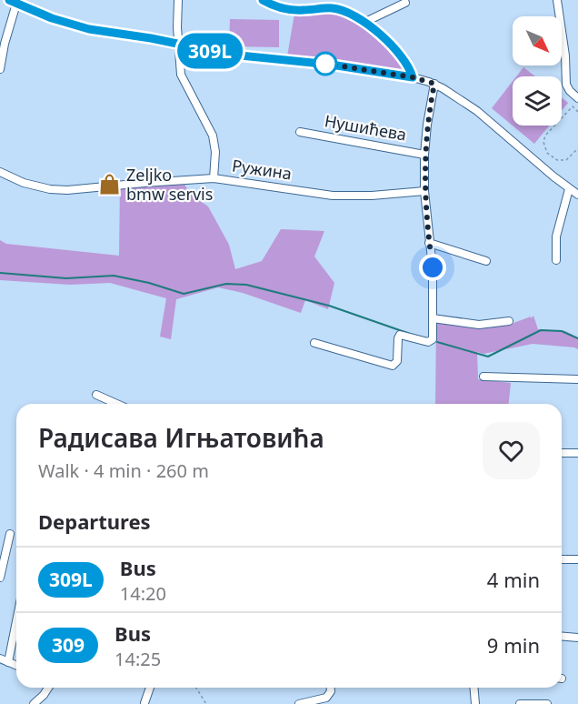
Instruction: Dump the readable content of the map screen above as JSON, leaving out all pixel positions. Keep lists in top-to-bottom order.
{
  "streets": {
    "street": ["Нушићева", "Ружина"]
  },
  "places": {
    "shop": ["Zeljko bmw servis"]
  },
  "lines": ["bus line 309L"],
  "north": "bottom right",
  "page": {
    "on_map": "309L",
    "heading": [
      ["Радисава Игњатовића", "Walk · 4 min · 260 m"],
      "Departures"
    ],
    "list": [
      {
        "mark": "309L",
        "name": "Bus",
        "note": "14:20",
        "value": "4 min"
      },
      {
        "mark": "309",
        "name": "Bus",
        "note": "14:25",
        "value": "9 min"
      }
    ]
  }
}
